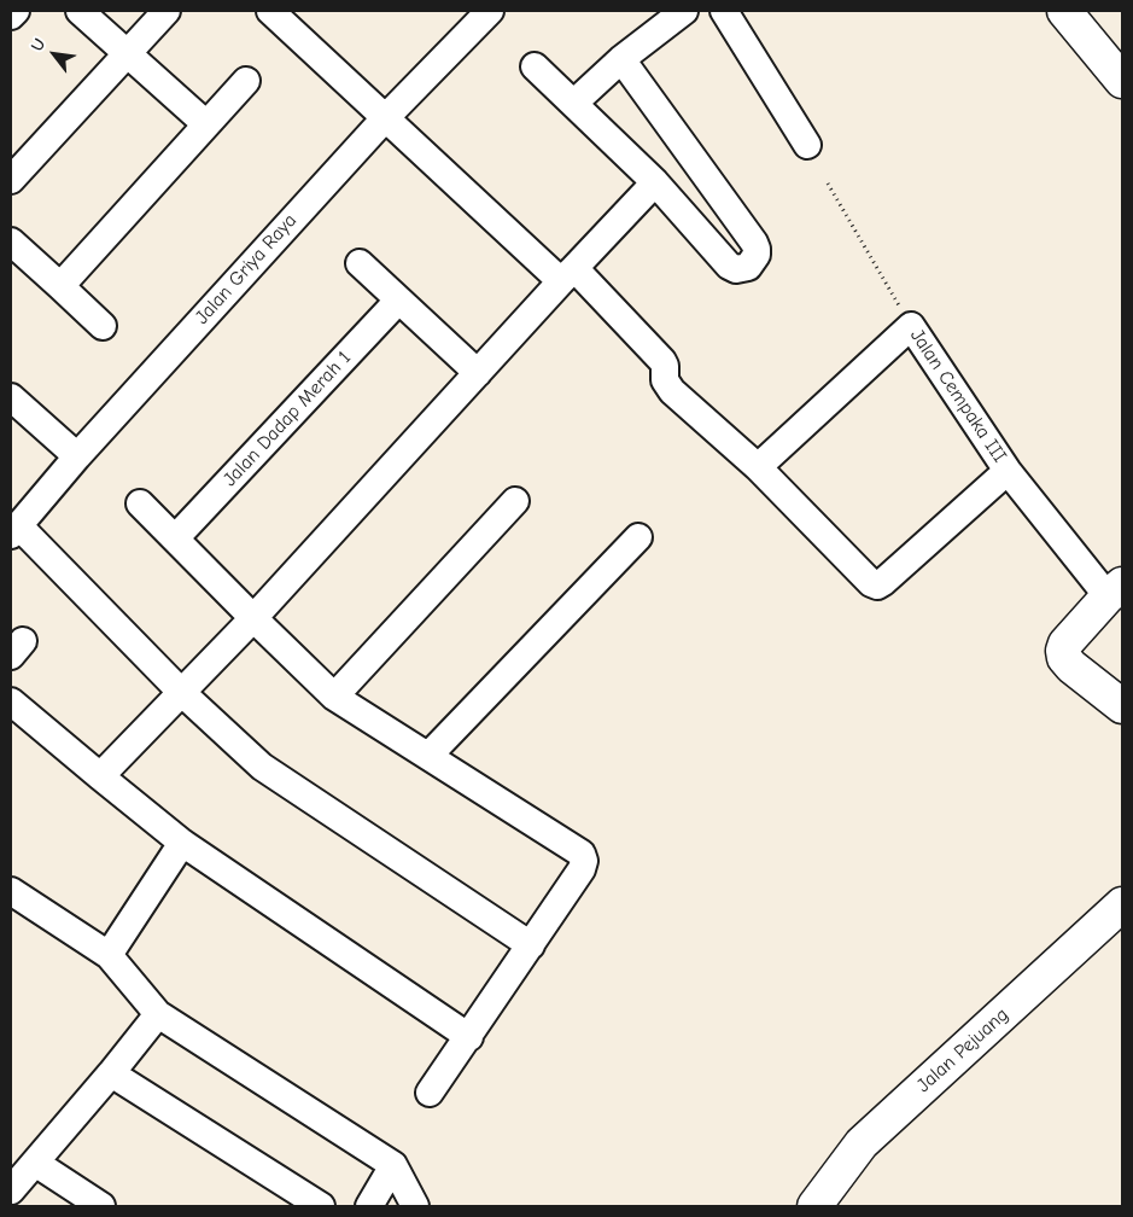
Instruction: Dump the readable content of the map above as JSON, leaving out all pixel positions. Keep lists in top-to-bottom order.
{
  "streets": {
    "street": [
      "Jalan Griya Raya",
      "Jalan Cempaka III",
      "Jalan Dadap Merah 1",
      "Jalan Pejuang"
    ]
  },
  "north": "top left"
}
